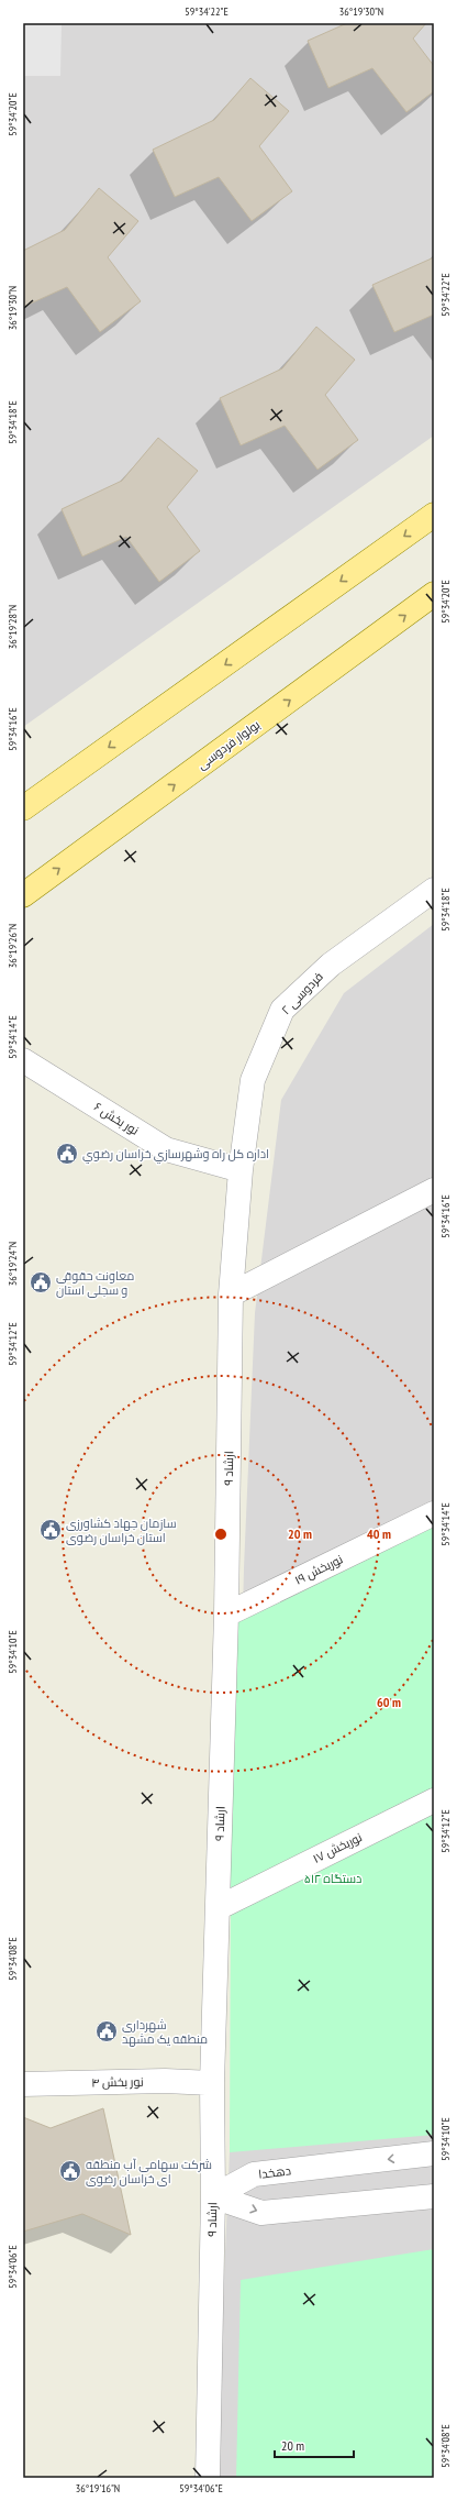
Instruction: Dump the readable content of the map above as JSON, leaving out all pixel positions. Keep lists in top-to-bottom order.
{
  "streets": {
    "main road": ["بولوار فردوسی"],
    "street": [
      "فردوسی ۲",
      "نور بخش ۶",
      "ارشاد ۹",
      "نوربخش ۱۹",
      "نوربخش ۱۷",
      "نور بخش ۴",
      "دهخدا"
    ]
  },
  "crossings": [
    ["فردوسی ۲", "نور بخش ۶"],
    ["فردوسی ۲", "ارشاد ۹"],
    ["نور بخش ۶", "ارشاد ۹"],
    ["ارشاد ۹", "نوربخش ۱۹"],
    ["ارشاد ۹", "نوربخش ۱۷"],
    ["ارشاد ۹", "نور بخش ۴"],
    ["ارشاد ۹", "دهخدا"]
  ],
  "parks": ["۵۱۲ دستگاه"],
  "places": {
    "public building": [
      "اداره كل راه وشهرسازي خراسان رضوي",
      "معاونت حقوقی و سجلی استان",
      "سازمان جهاد کشاورزی استان خراسان رضوی",
      "شهرداری منطقه یک مشهد",
      "شرکت سهامی آب منطقه ای خراسان رضوی"
    ]
  },
  "scale_bar": "20 m",
  "coordinates": [
    "59°34'22\"E",
    "36°19'30\"N",
    "59°34'20\"E",
    "59°34'18\"E",
    "36°19'28\"N",
    "59°34'16\"E",
    "36°19'26\"N",
    "59°34'14\"E",
    "36°19'24\"N",
    "59°34'12\"E",
    "59°34'10\"E",
    "59°34'08\"E",
    "59°34'06\"E",
    "36°19'16\"N"
  ],
  "rings": ["20 m", "40 m", "60 m"]
}
